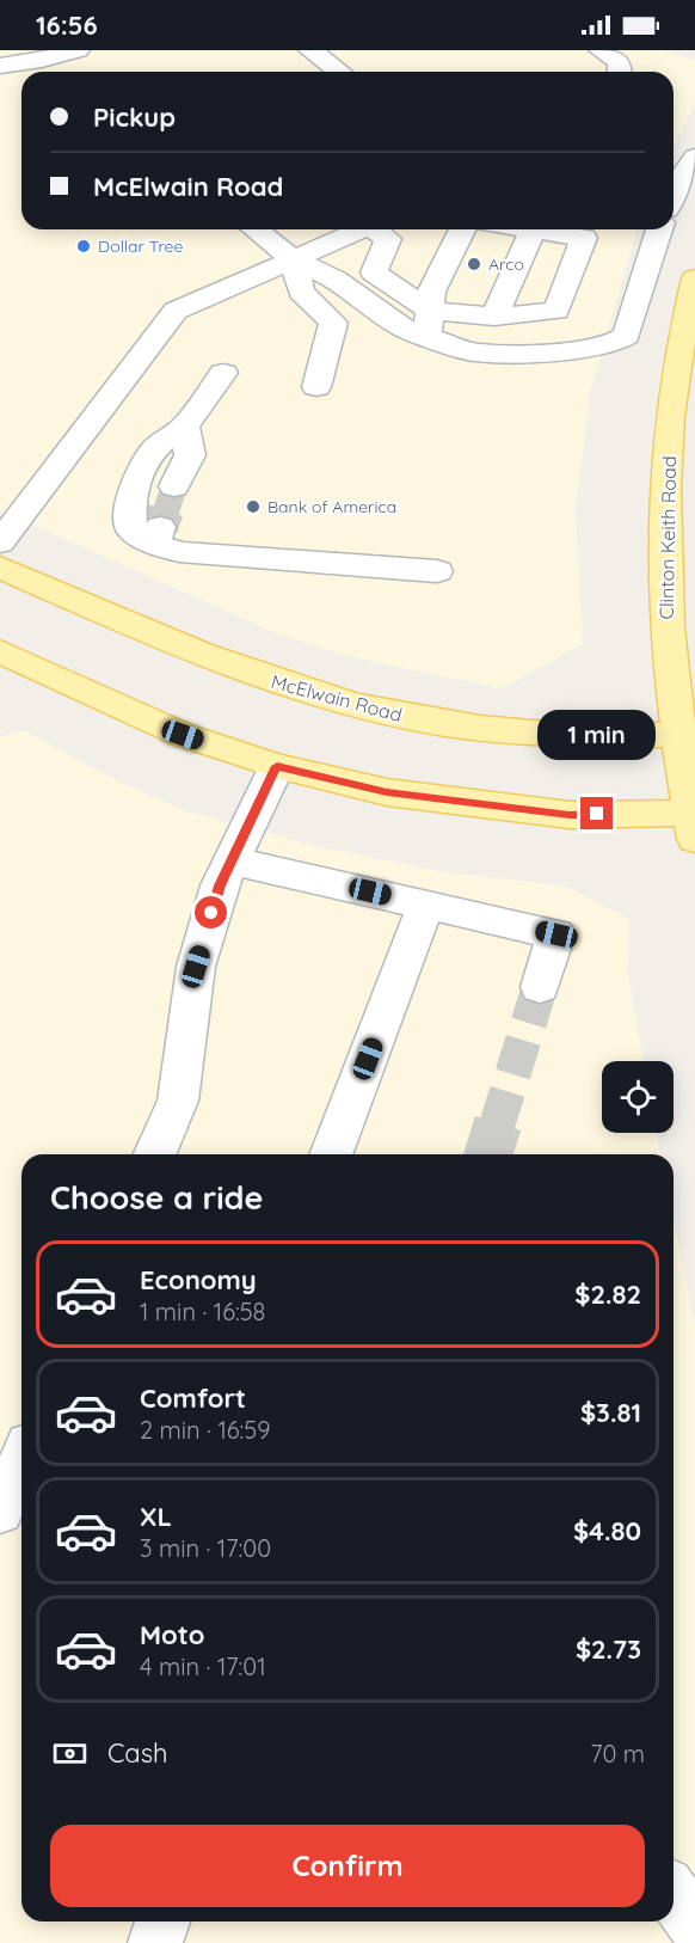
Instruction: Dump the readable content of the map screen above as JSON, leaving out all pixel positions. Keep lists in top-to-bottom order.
{
  "streets": {
    "main road": ["Clinton Keith Road", "McElwain Road"]
  },
  "crossings": [
    ["Clinton Keith Road", "McElwain Road"]
  ],
  "places": ["Dollar Tree", "Arco", "Bank of America"],
  "page": {
    "status": "16:56",
    "banner": ["Pickup", "McElwain Road"],
    "bubble": "1 min",
    "heading": "Choose a ride",
    "list": [
      {
        "name": "Economy",
        "note": "1 min · 16:58",
        "value": "$2.82"
      },
      {
        "name": "Comfort",
        "note": "2 min · 16:59",
        "value": "$3.81"
      },
      {
        "name": "XL",
        "note": "3 min · 17:00",
        "value": "$4.80"
      },
      {
        "name": "Moto",
        "note": "4 min · 17:01",
        "value": "$2.73"
      }
    ],
    "pay": ["Cash", "70 m"],
    "buttons": "Confirm"
  }
}
